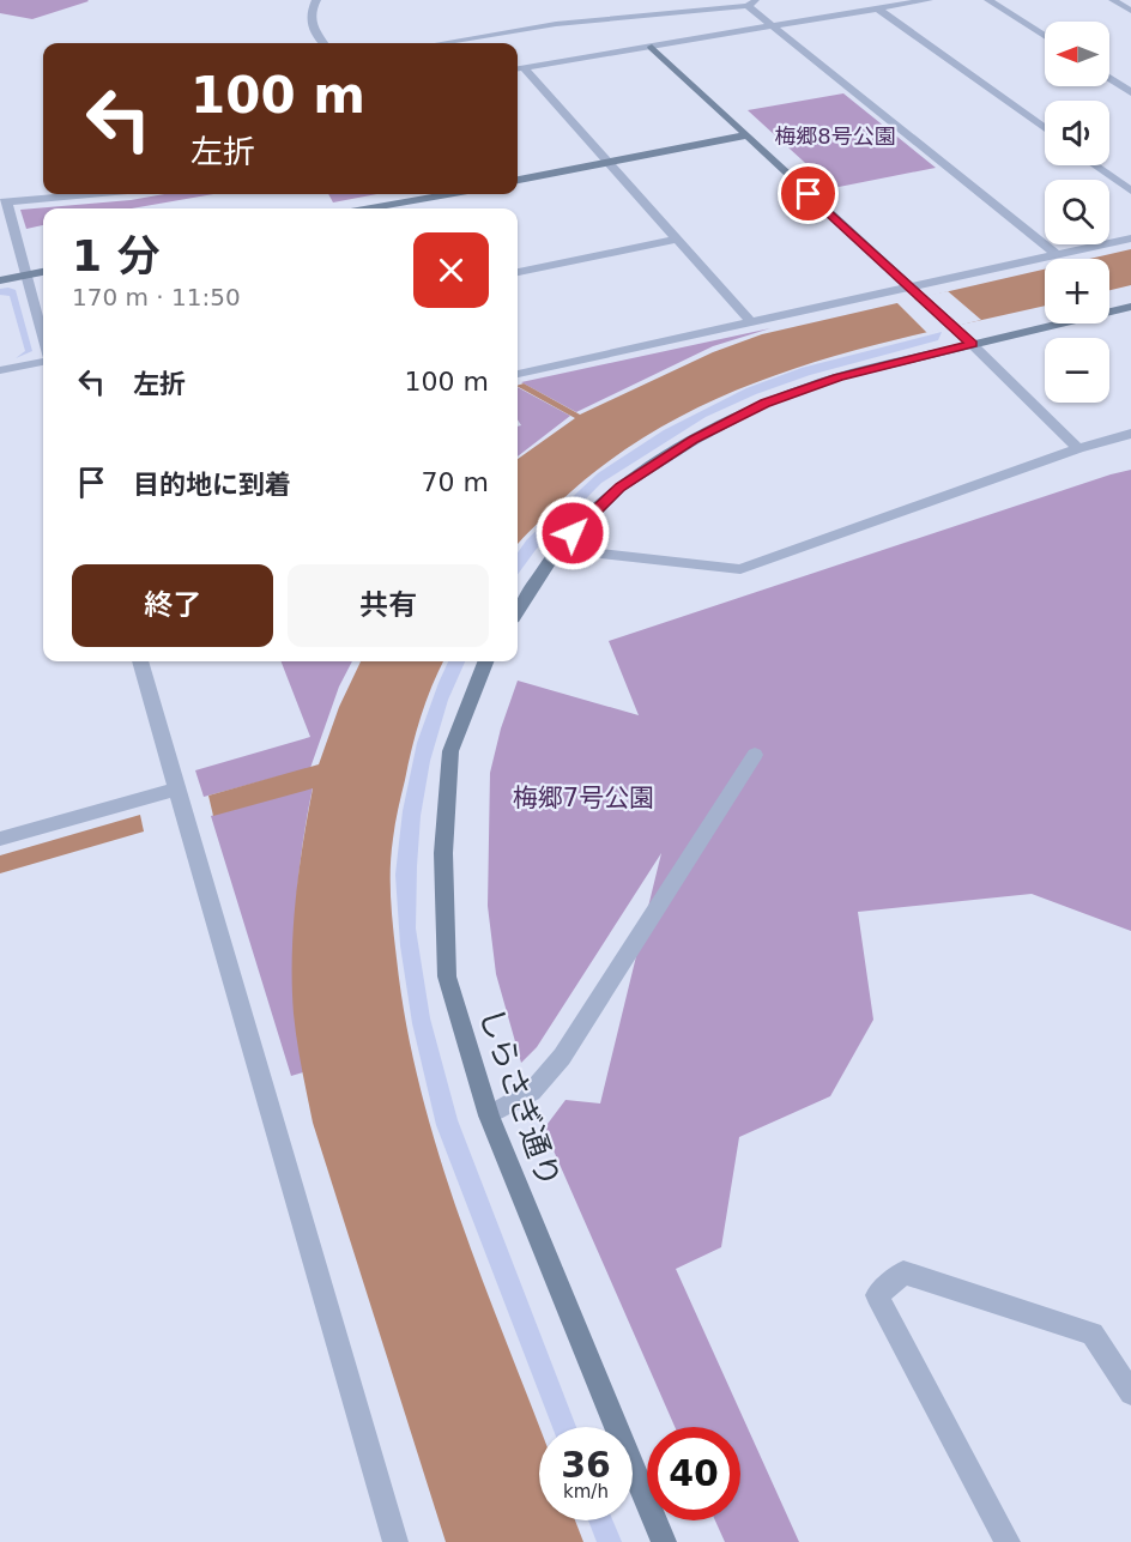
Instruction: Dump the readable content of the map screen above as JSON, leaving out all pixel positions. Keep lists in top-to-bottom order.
{
  "streets": {
    "street": ["しらさぎ通り"]
  },
  "parks": ["梅郷8号公園", "梅郷7号公園"],
  "north": "left",
  "page": {
    "map_buttons": ["+", "−"],
    "turn": ["100 m", "左折"],
    "heading": ["1 分", "170 m · 11:50"],
    "list": [
      {
        "name": "左折",
        "value": "100 m"
      },
      {
        "name": "目的地に到着",
        "value": "70 m"
      }
    ],
    "buttons": ["終了", "共有"],
    "speed": "36 km/h",
    "limit": "40"
  }
}
